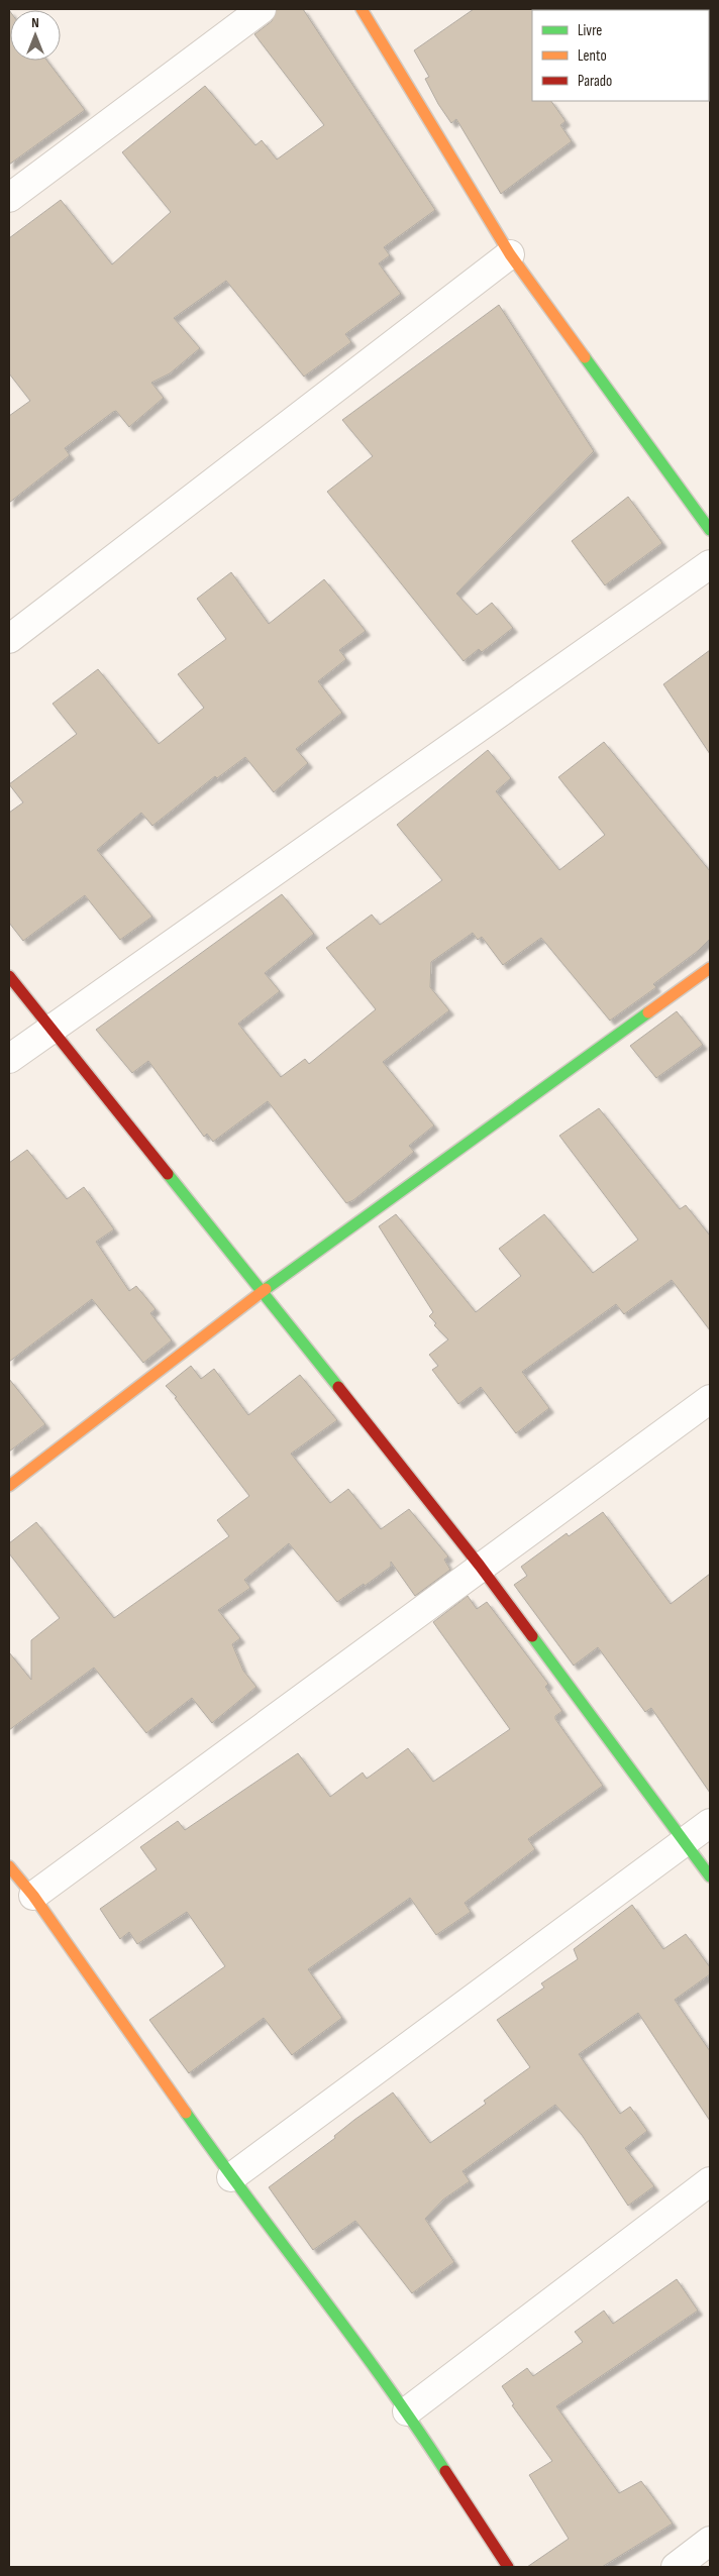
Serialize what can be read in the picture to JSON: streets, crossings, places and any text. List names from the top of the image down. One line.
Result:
{"legend":["Livre","Lento","Parado"],"north":"top"}
